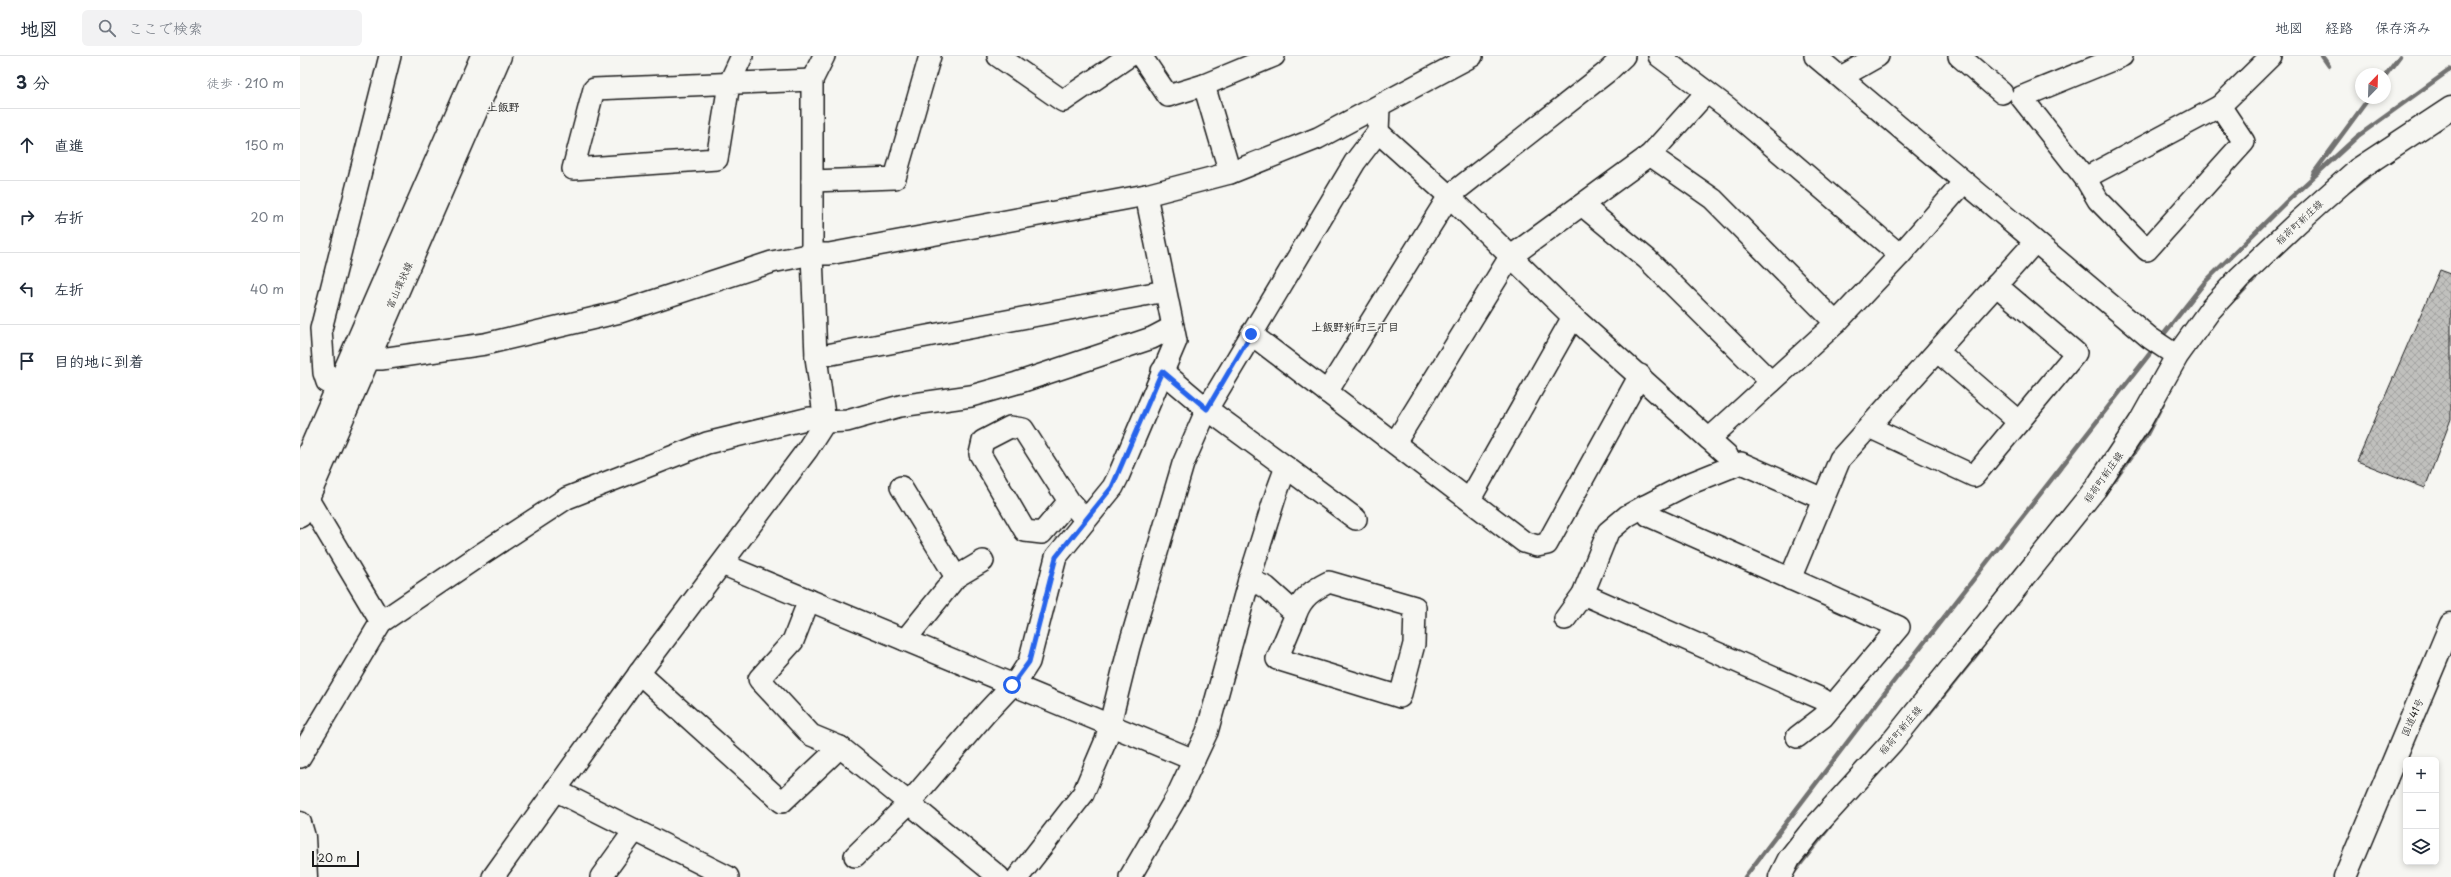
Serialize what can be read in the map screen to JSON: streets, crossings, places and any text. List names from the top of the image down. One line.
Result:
{"streets":{"main road":["稲荷町新庄線","富山環状線","国道41号"]},"districts":["上飯野","上飯野新町三丁目"],"scale_bar":"20 m","north":"top right","page":{"header":"地図","search":"ここで検索","nav":["地図","経路","保存済み"],"heading":["3 分","徒歩 · 210 m"],"list":[["直進","150 m"],["右折","20 m"],["左折","40 m"],"目的地に到着"],"map_buttons":["+","−"],"scale":"20 m"}}
